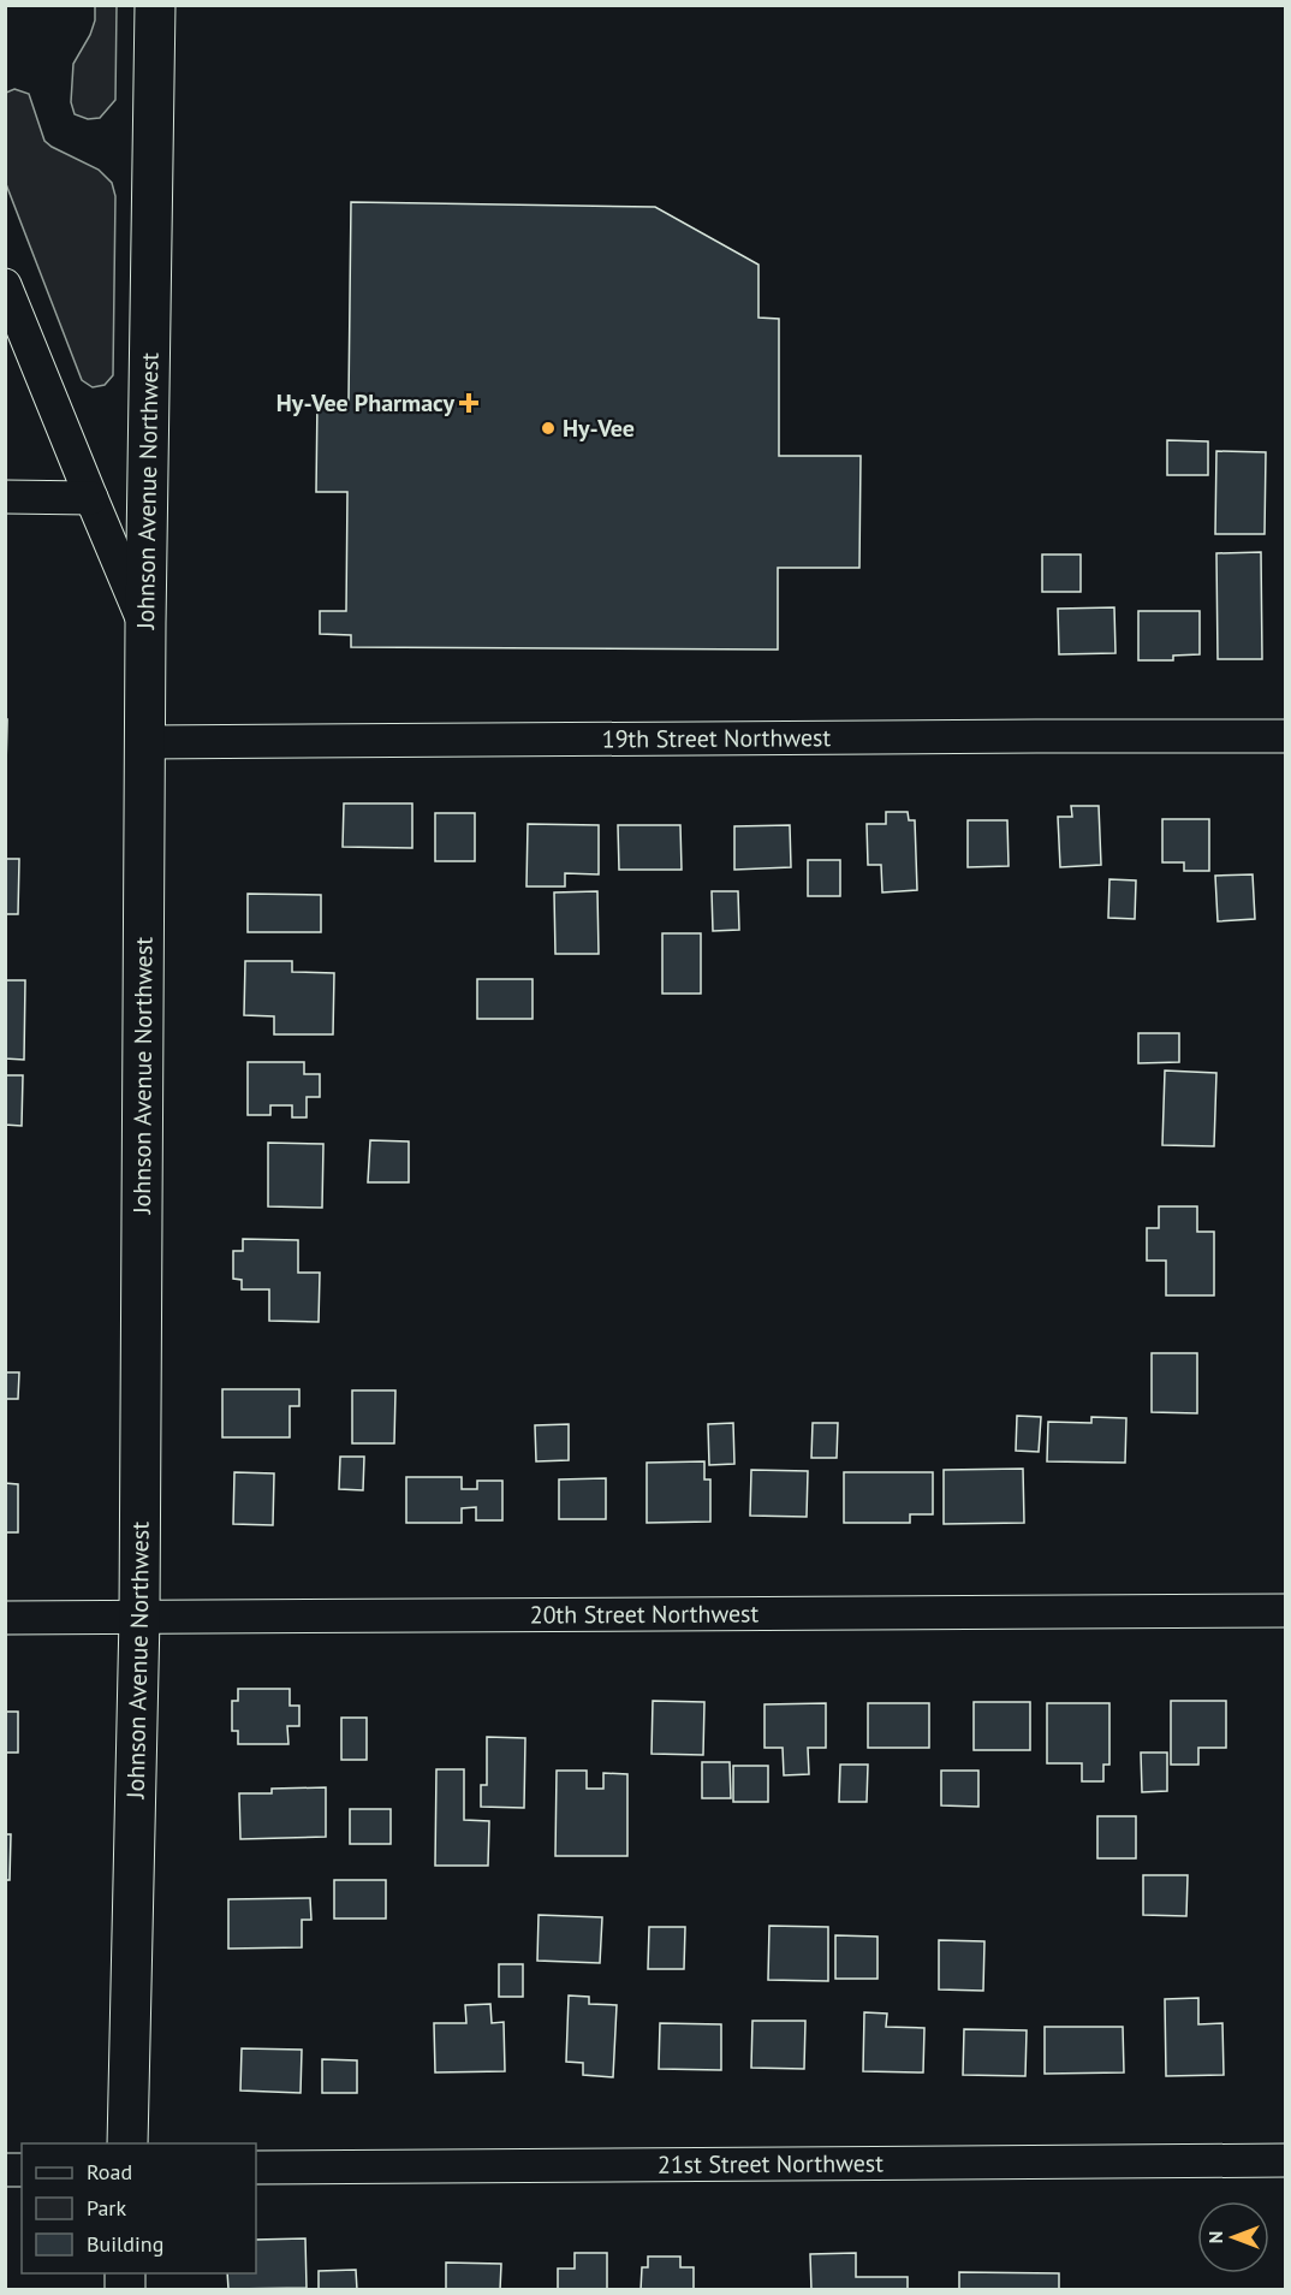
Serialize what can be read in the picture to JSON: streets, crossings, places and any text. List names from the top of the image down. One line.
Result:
{"streets":{"street":["Johnson Avenue Northwest","19th Street Northwest","20th Street Northwest","21st Street Northwest"]},"crossings":[["Johnson Avenue Northwest","19th Street Northwest"],["Johnson Avenue Northwest","20th Street Northwest"]],"places":{"health":["Hy-Vee Pharmacy"],"other":["Hy-Vee"]},"legend":["Road","Park","Building"],"north":"left"}
